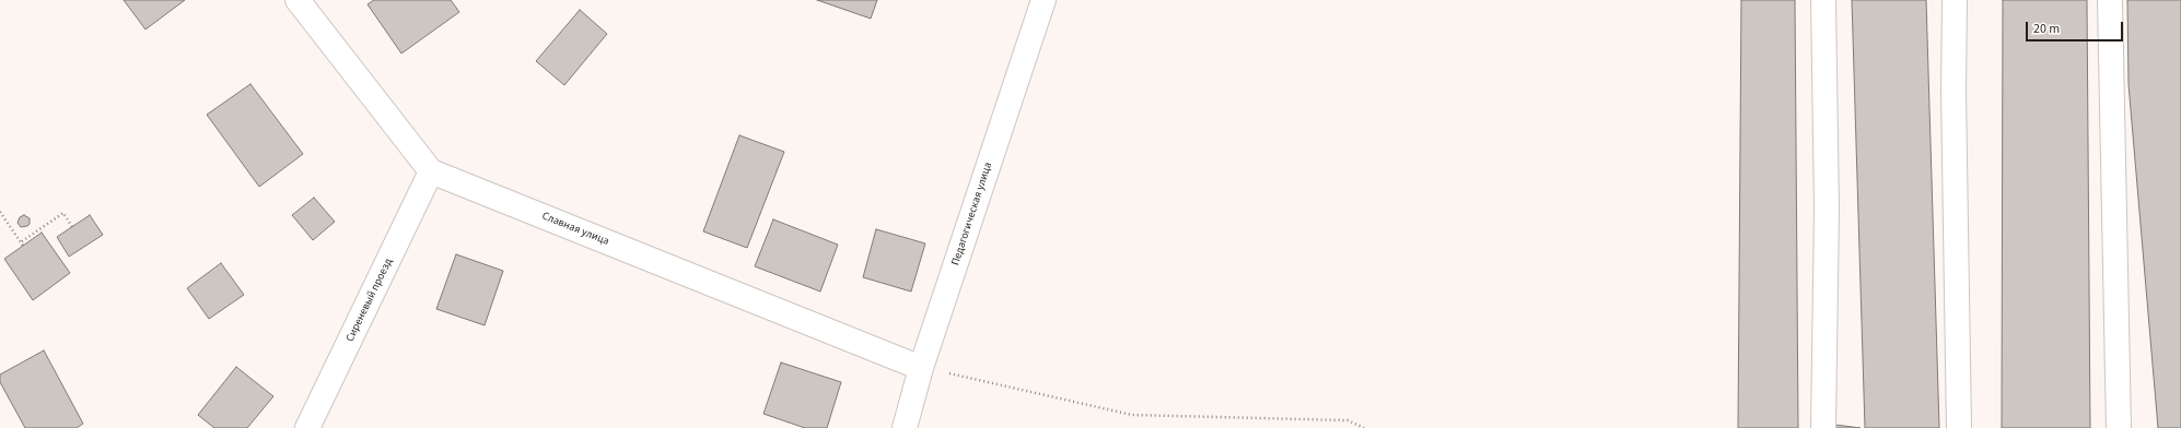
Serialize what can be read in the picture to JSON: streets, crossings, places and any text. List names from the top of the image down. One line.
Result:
{"streets":{"street":["Педагогическая улица","Славная улица","Сиреневый проезд"]},"crossings":[["Педагогическая улица","Славная улица"],["Славная улица","Сиреневый проезд"]],"scale_bar":"20 m"}
